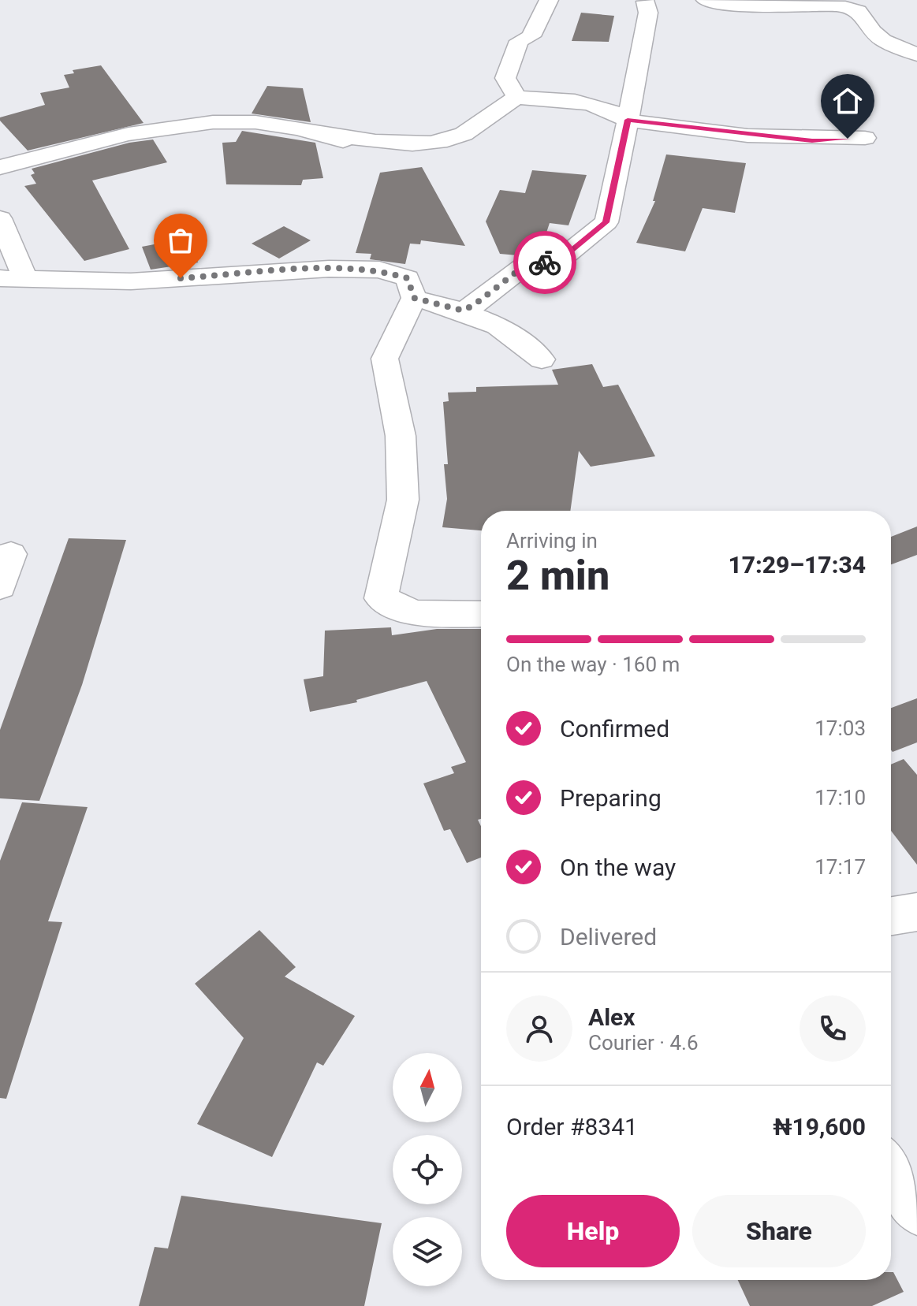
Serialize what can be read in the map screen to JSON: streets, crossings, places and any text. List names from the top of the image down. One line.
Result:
{"north":"top","page":{"heading":["2 min","Arriving in","17:29–17:34"],"panel":["Alex","Courier · 4.6","Order #8341","₦19,600"],"bar":"On the way · 160 m","list":[["Confirmed","17:03"],["Preparing","17:10"],["On the way","17:17"],"Delivered"],"buttons":["Help","Share"]}}
